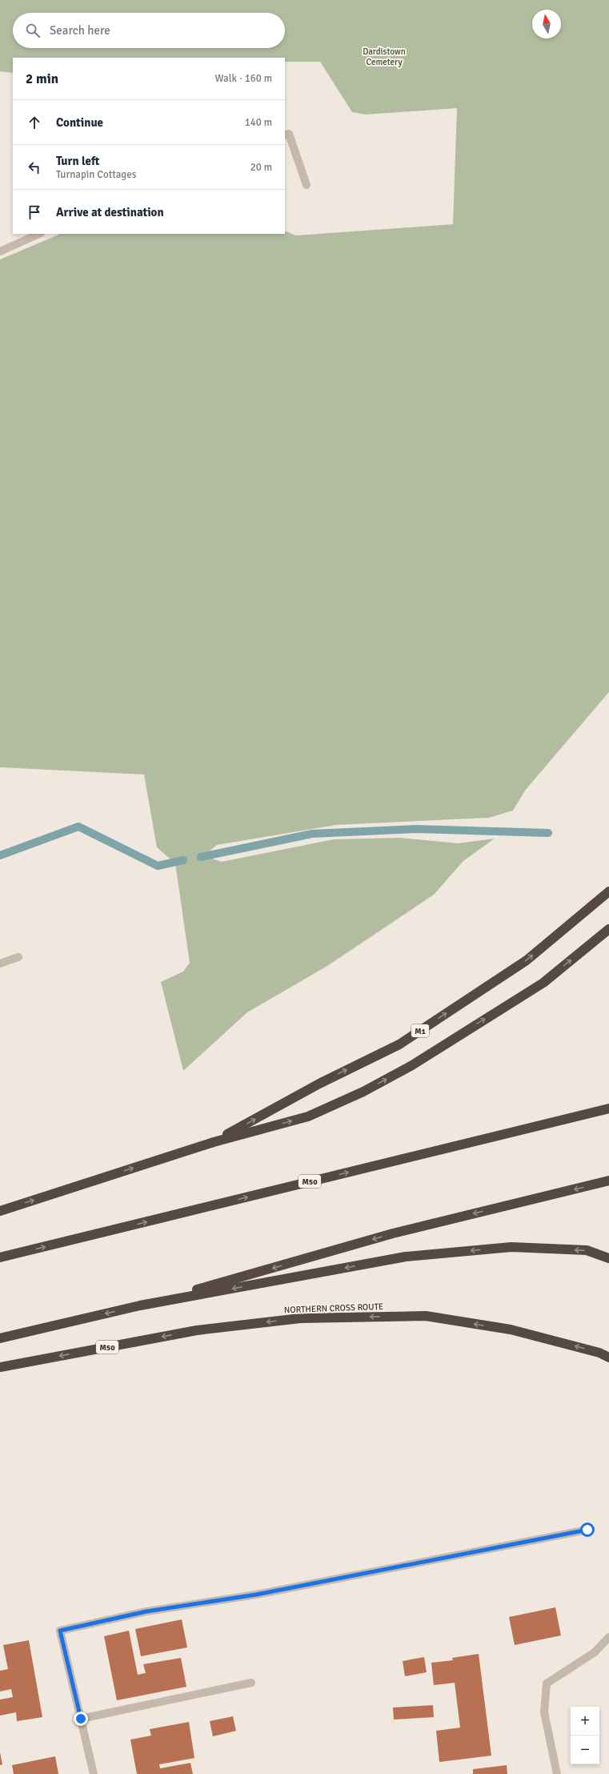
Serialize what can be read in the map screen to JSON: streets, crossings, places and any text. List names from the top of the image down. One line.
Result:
{"streets":{"highway":["M1","M50","NORTHERN CROSS ROUTE"]},"parks":["Dardistown Cemetery"],"north":"top","page":{"search":"Search here","heading":["2 min","Walk · 160 m"],"list":[["Continue","140 m"],["Turn left","Turnapin Cottages","20 m"],"Arrive at destination"],"map_buttons":["+","−"]}}
